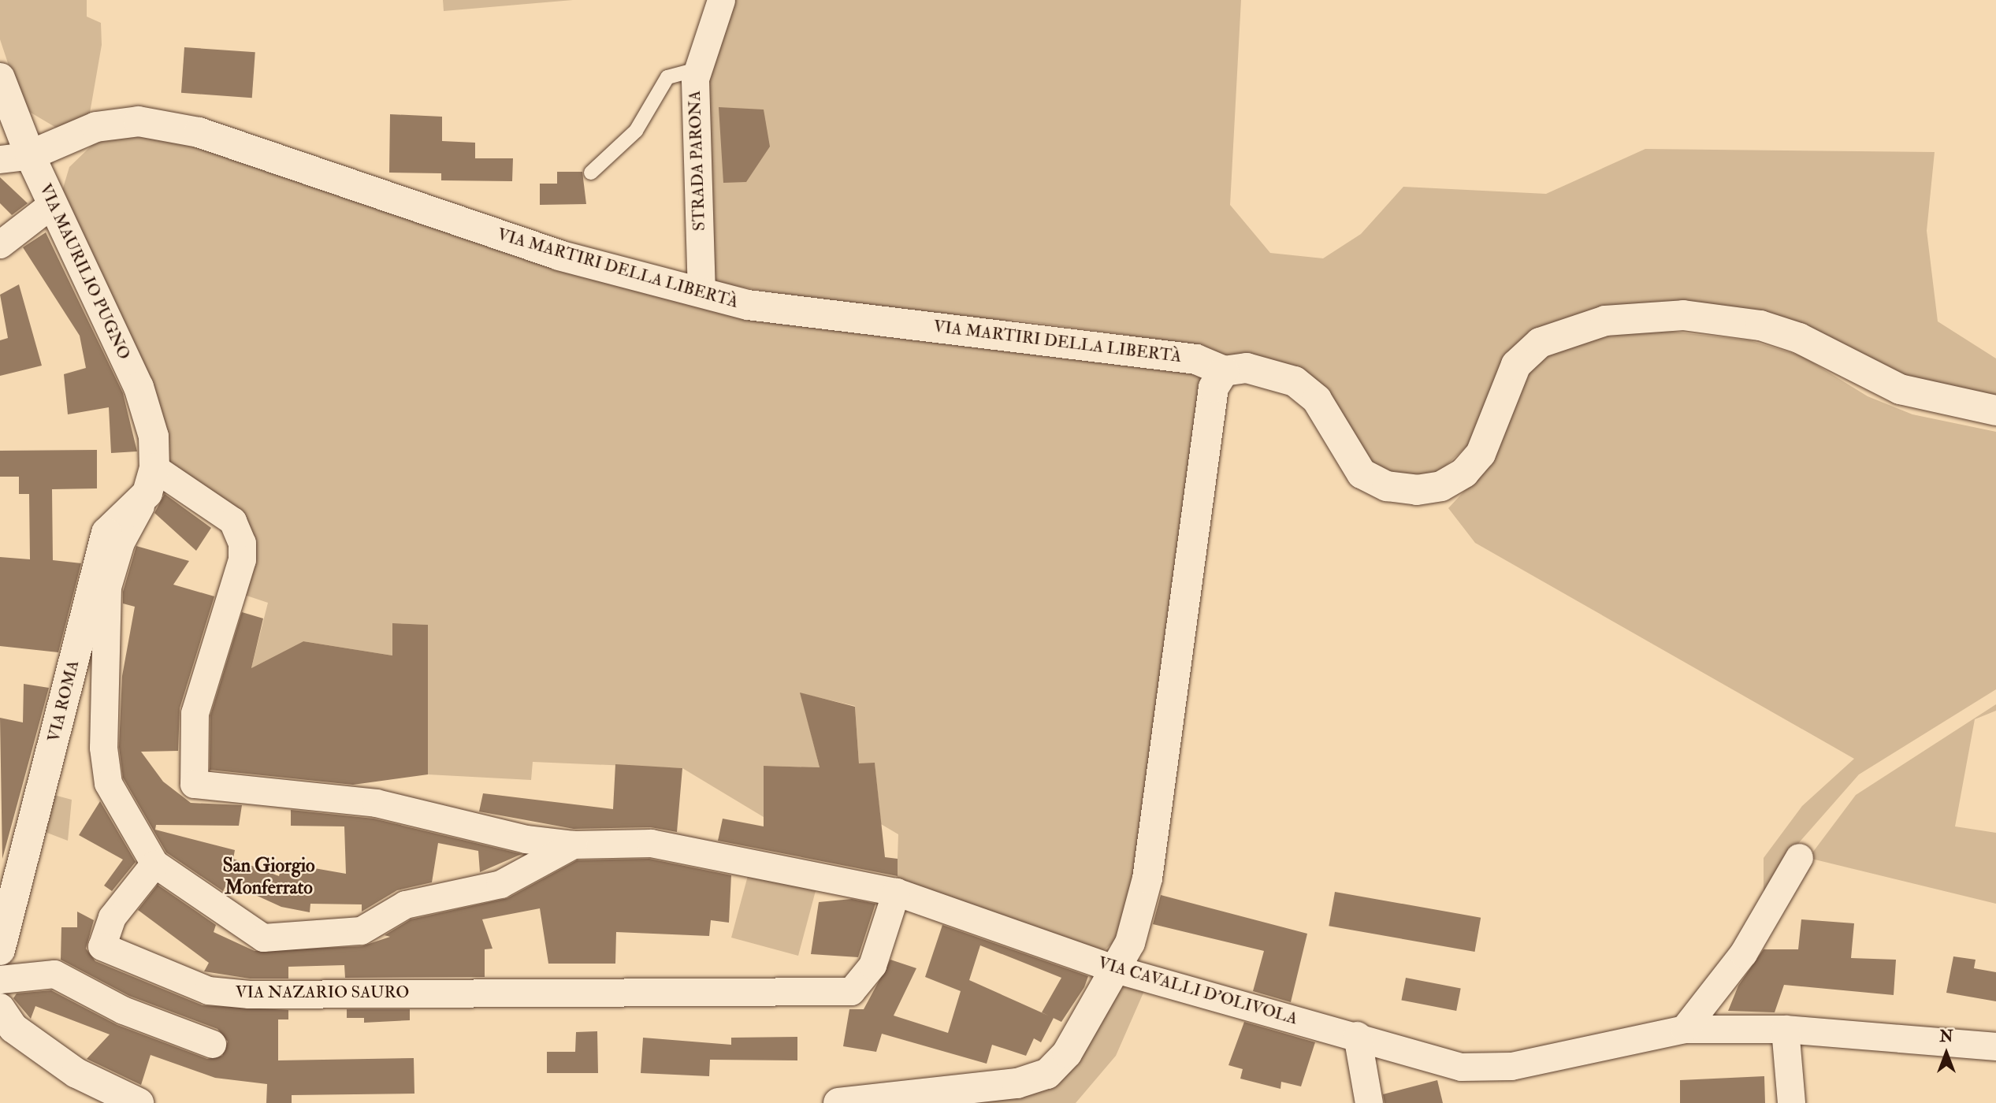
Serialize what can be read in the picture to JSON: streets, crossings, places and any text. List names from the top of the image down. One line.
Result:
{"streets":{"street":["STRADA PARONA","VIA MARTIRI DELLA LIBERTÀ","VIA MAURILIO PUGNO","VIA ROMA","VIA CAVALLI D'OLIVOLA","VIA NAZARIO SAURO"]},"crossings":[["STRADA PARONA","VIA MARTIRI DELLA LIBERTÀ"],["VIA MARTIRI DELLA LIBERTÀ","VIA MAURILIO PUGNO"],["VIA MAURILIO PUGNO","VIA ROMA"],["VIA MAURILIO PUGNO","VIA CAVALLI D'OLIVOLA"],["VIA ROMA","VIA CAVALLI D'OLIVOLA"],["VIA CAVALLI D'OLIVOLA","VIA NAZARIO SAURO"]],"districts":["San Giorgio Monferrato"],"north":"top"}
